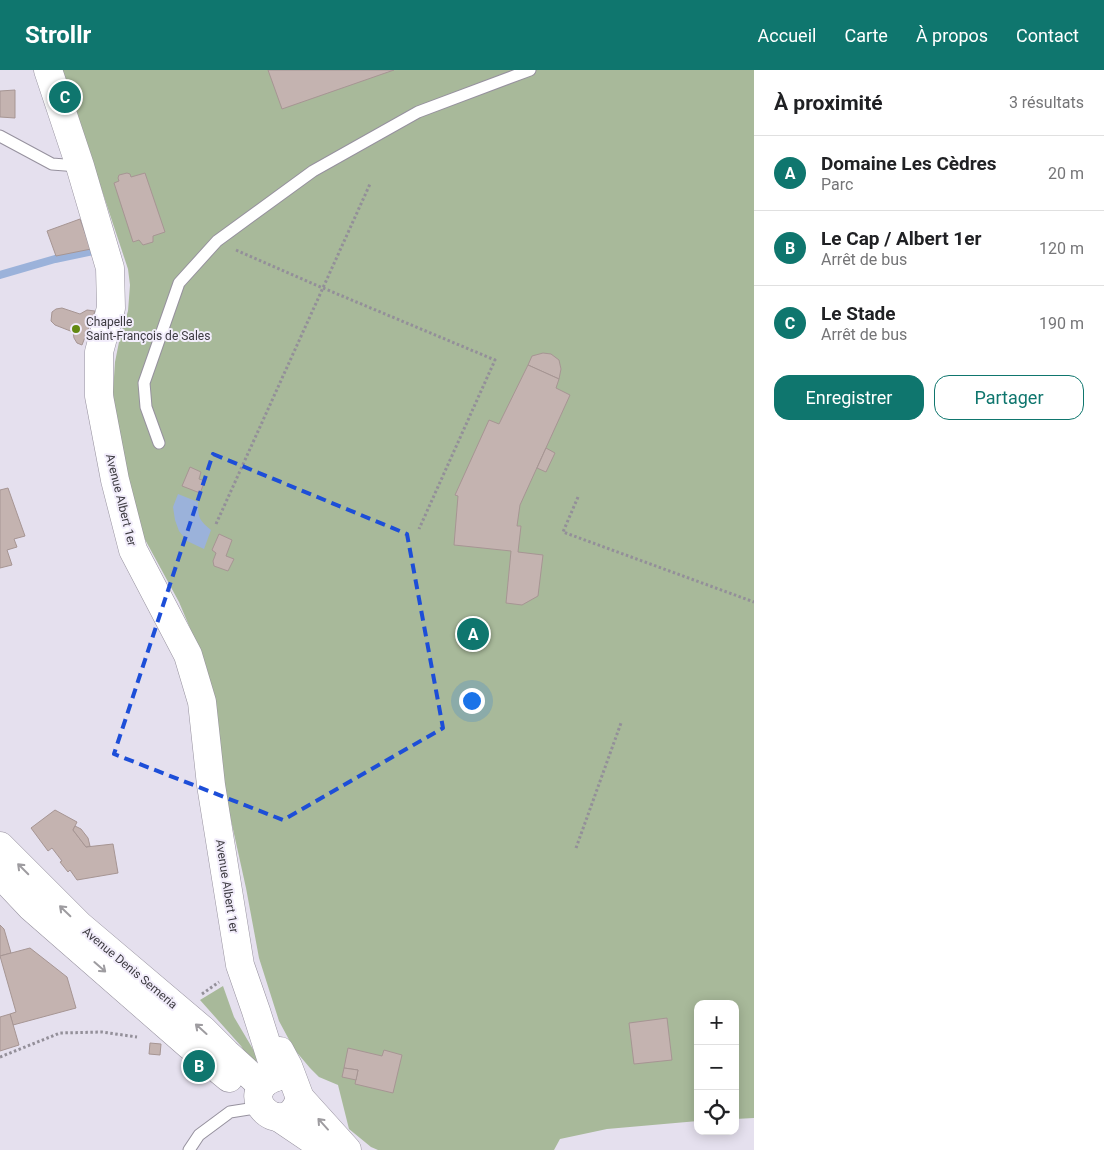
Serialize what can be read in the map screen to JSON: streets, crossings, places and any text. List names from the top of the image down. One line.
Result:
{"streets":{"street":["Avenue Albert 1er","Avenue Denis Semeria"]},"crossings":[["Avenue Albert 1er","Avenue Denis Semeria"]],"places":["Chapelle Saint-François de Sales"],"page":{"header":"Strollr","nav":["Accueil","Carte","À propos","Contact"],"heading":["À proximité","3 résultats"],"pins":["C","A","B"],"list":[{"mark":"A","name":"Domaine Les Cèdres","note":"Parc","value":"20 m"},{"mark":"B","name":"Le Cap / Albert 1er","note":"Arrêt de bus","value":"120 m"},{"mark":"C","name":"Le Stade","note":"Arrêt de bus","value":"190 m"}],"buttons":["Enregistrer","Partager"],"map_buttons":["+","−"]}}
